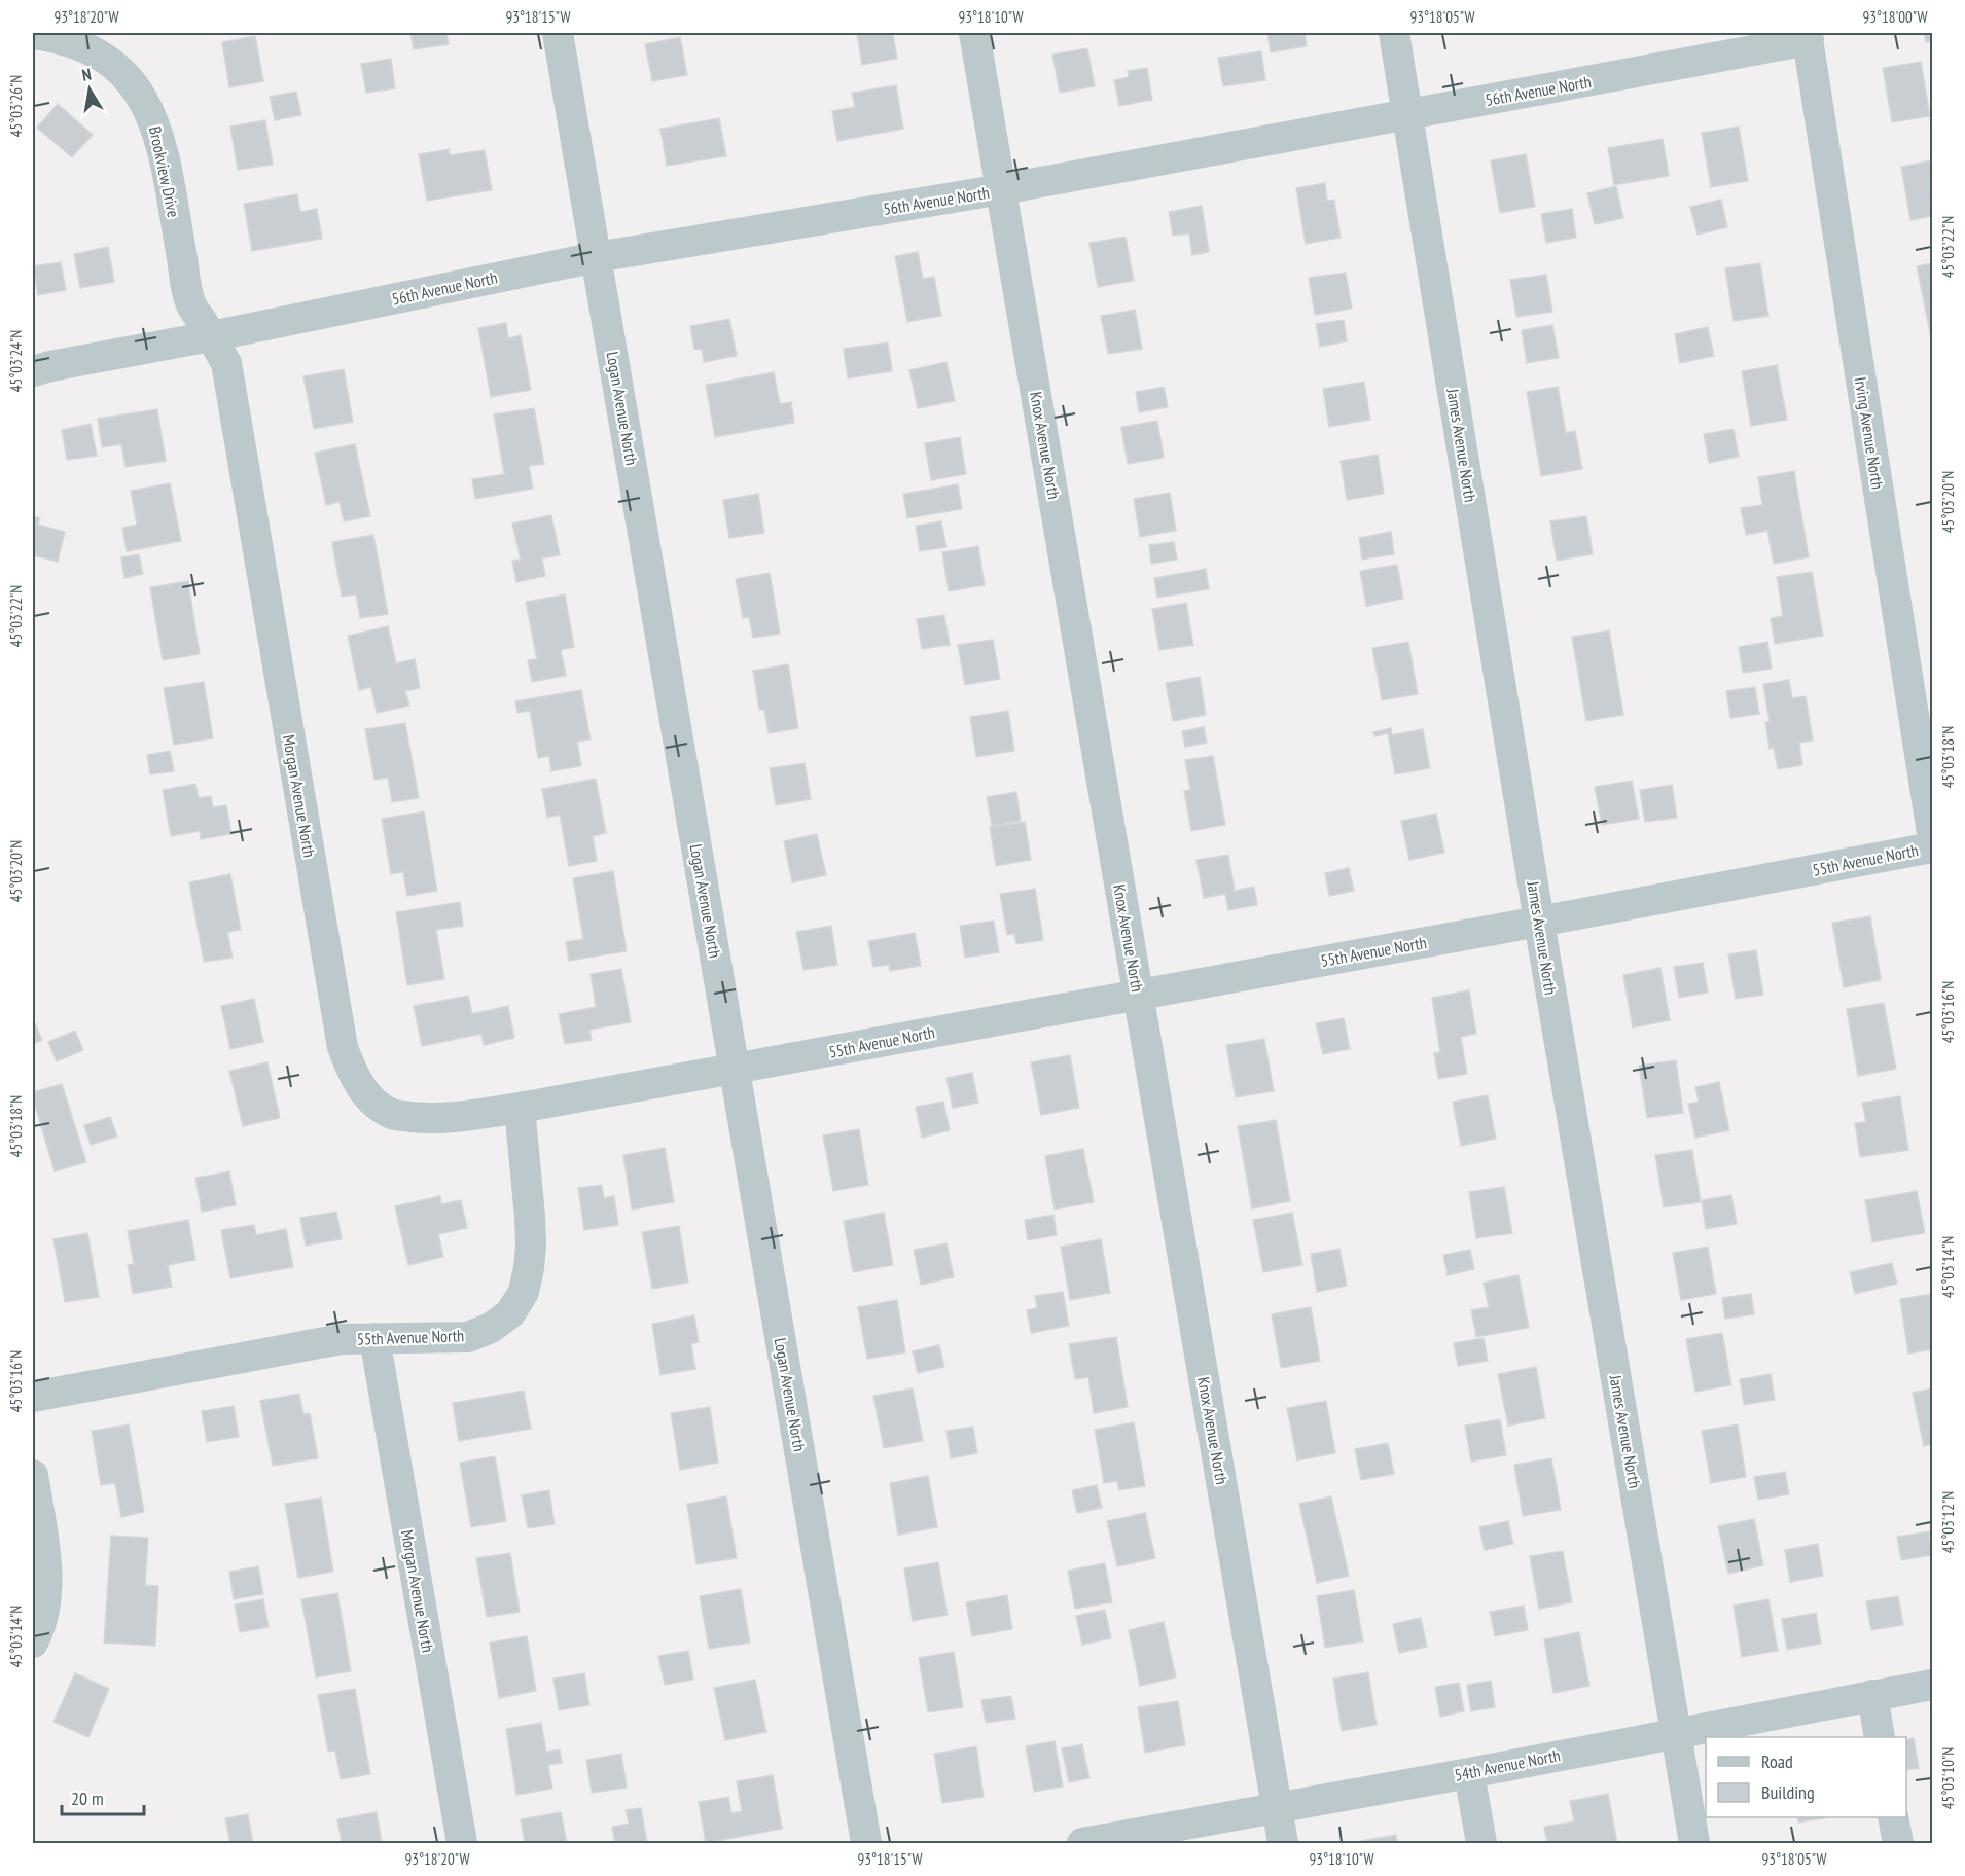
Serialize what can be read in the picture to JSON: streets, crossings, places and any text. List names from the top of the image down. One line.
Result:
{"streets":{"street":["56th Avenue North","Brookview Drive","Logan Avenue North","Irving Avenue North","Knox Avenue North","James Avenue North","Morgan Avenue North","55th Avenue North","54th Avenue North"]},"crossings":[["56th Avenue North","Brookview Drive"],["56th Avenue North","Logan Avenue North"],["56th Avenue North","Irving Avenue North"],["56th Avenue North","Knox Avenue North"],["56th Avenue North","James Avenue North"],["56th Avenue North","Morgan Avenue North"],["Brookview Drive","Morgan Avenue North"],["Logan Avenue North","55th Avenue North"],["Knox Avenue North","55th Avenue North"],["Knox Avenue North","54th Avenue North"],["James Avenue North","55th Avenue North"],["James Avenue North","54th Avenue North"],["Morgan Avenue North","55th Avenue North"]],"legend":["Road","Building"],"scale_bar":"20 m","north":"top","coordinates":["93°18'20\"W","93°18'15\"W","93°18'10\"W","93°18'05\"W","93°18'00\"W","45°03'26\"N","45°03'22\"N","45°03'24\"N","45°03'20\"N","45°03'18\"N","45°03'16\"N","45°03'14\"N","45°03'12\"N","45°03'10\"N"]}
